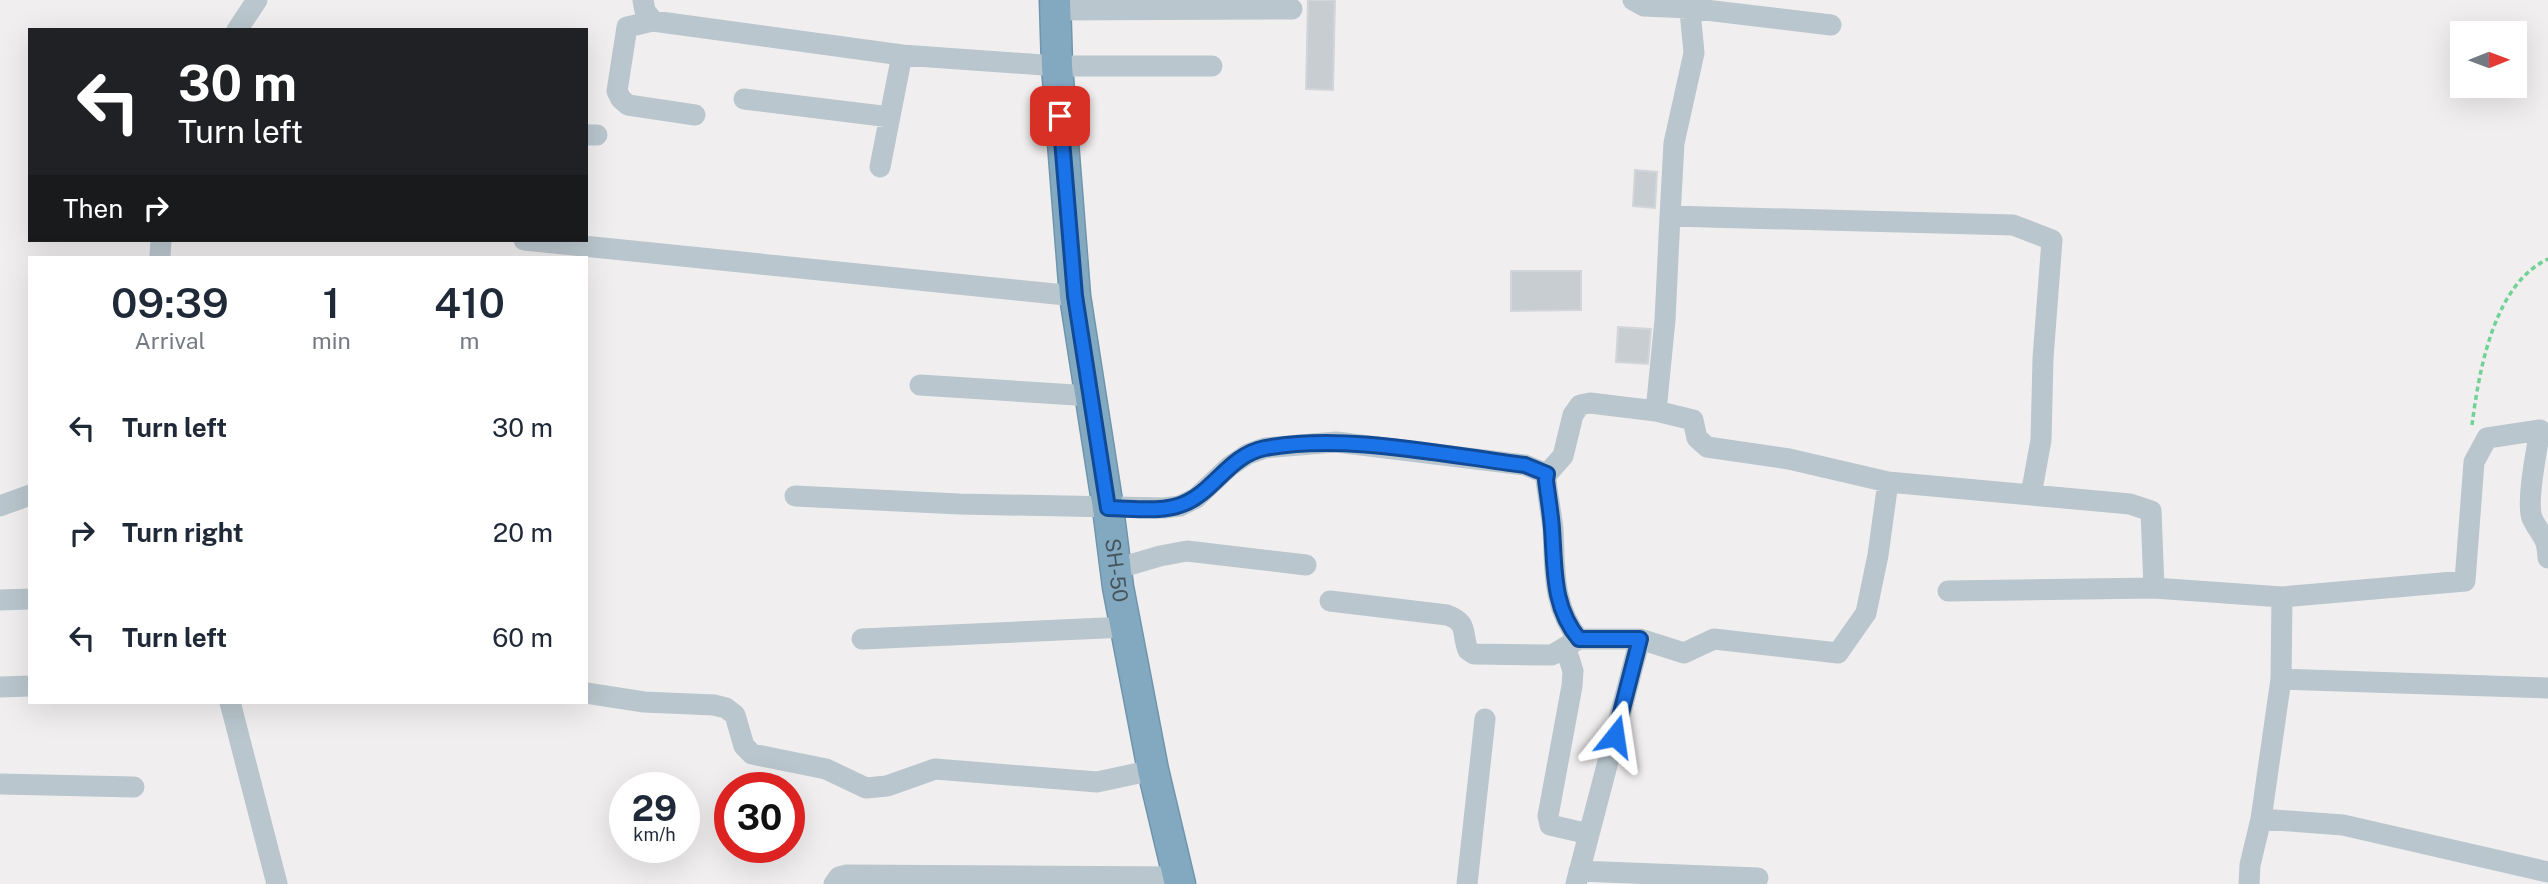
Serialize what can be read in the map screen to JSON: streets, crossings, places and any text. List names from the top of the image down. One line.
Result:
{"streets":{"highway":["SH-50"]},"north":"right","page":{"turn":["30 m","Turn left"],"then":"Then","eta":["09:39","Arrival","1","min","410","m"],"list":[{"name":"Turn left","value":"30 m"},{"name":"Turn right","value":"20 m"},{"name":"Turn left","value":"60 m"}],"speed":"29 km/h","limit":"30"}}
